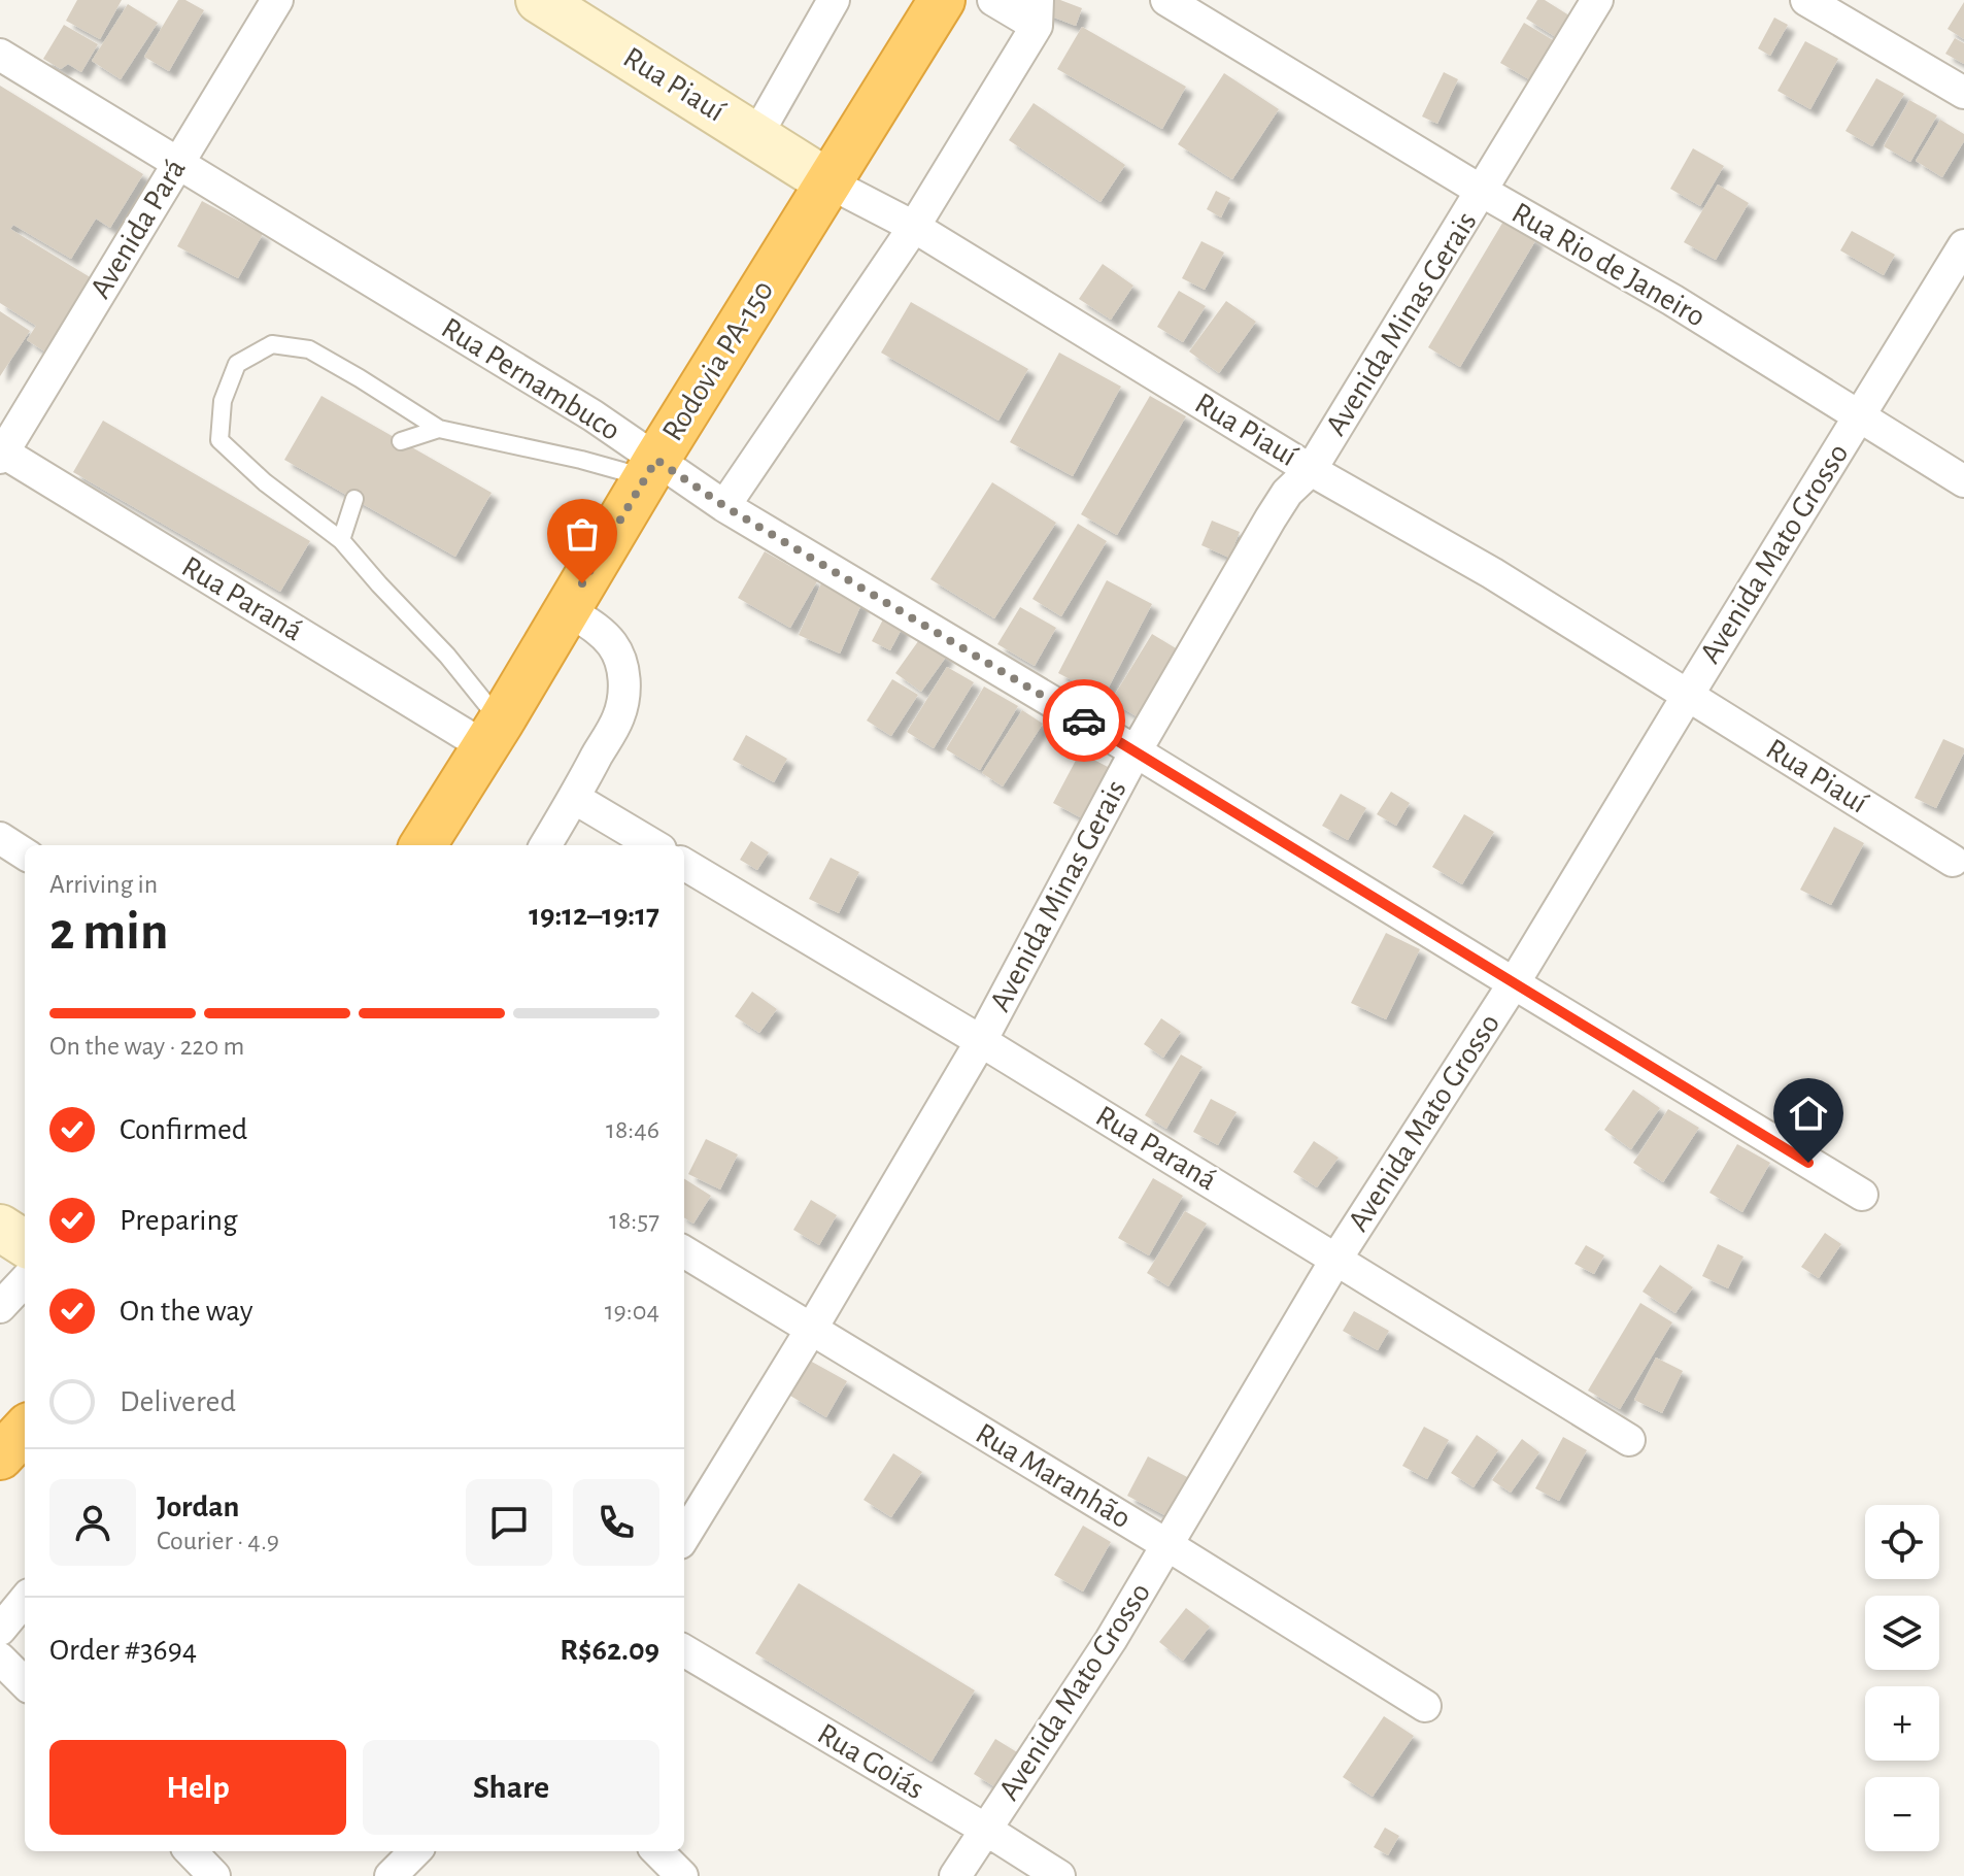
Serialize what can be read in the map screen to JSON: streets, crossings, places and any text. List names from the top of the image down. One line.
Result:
{"streets":{"highway":["Rodovia PA-150"],"street":["Rua Piauí","Avenida Pará","Rua Rio de Janeiro","Avenida Minas Gerais","Rua Pernambuco","Avenida Mato Grosso","Rua Paraná","Rua Maranhão","Rua Goiás"]},"crossings":[["Rua Piauí","Avenida Minas Gerais"],["Rua Piauí","Rodovia PA-150"],["Rua Piauí","Avenida Mato Grosso"],["Avenida Pará","Rua Pernambuco"],["Avenida Pará","Rua Paraná"],["Rua Rio de Janeiro","Avenida Minas Gerais"],["Rua Rio de Janeiro","Avenida Mato Grosso"],["Avenida Minas Gerais","Rua Pernambuco"],["Avenida Minas Gerais","Rua Paraná"],["Avenida Minas Gerais","Rua Maranhão"],["Rodovia PA-150","Rua Pernambuco"],["Rodovia PA-150","Rua Paraná"],["Rua Pernambuco","Avenida Mato Grosso"],["Avenida Mato Grosso","Rua Paraná"],["Avenida Mato Grosso","Rua Maranhão"],["Avenida Mato Grosso","Rua Goiás"]],"page":{"heading":["2 min","Arriving in","19:12–19:17"],"panel":["Jordan","Courier · 4.9","Order #3694","R$62.09"],"bar":"On the way · 220 m","list":[["Confirmed","18:46"],["Preparing","18:57"],["On the way","19:04"],"Delivered"],"map_buttons":["+","−"],"buttons":["Help","Share"]}}
